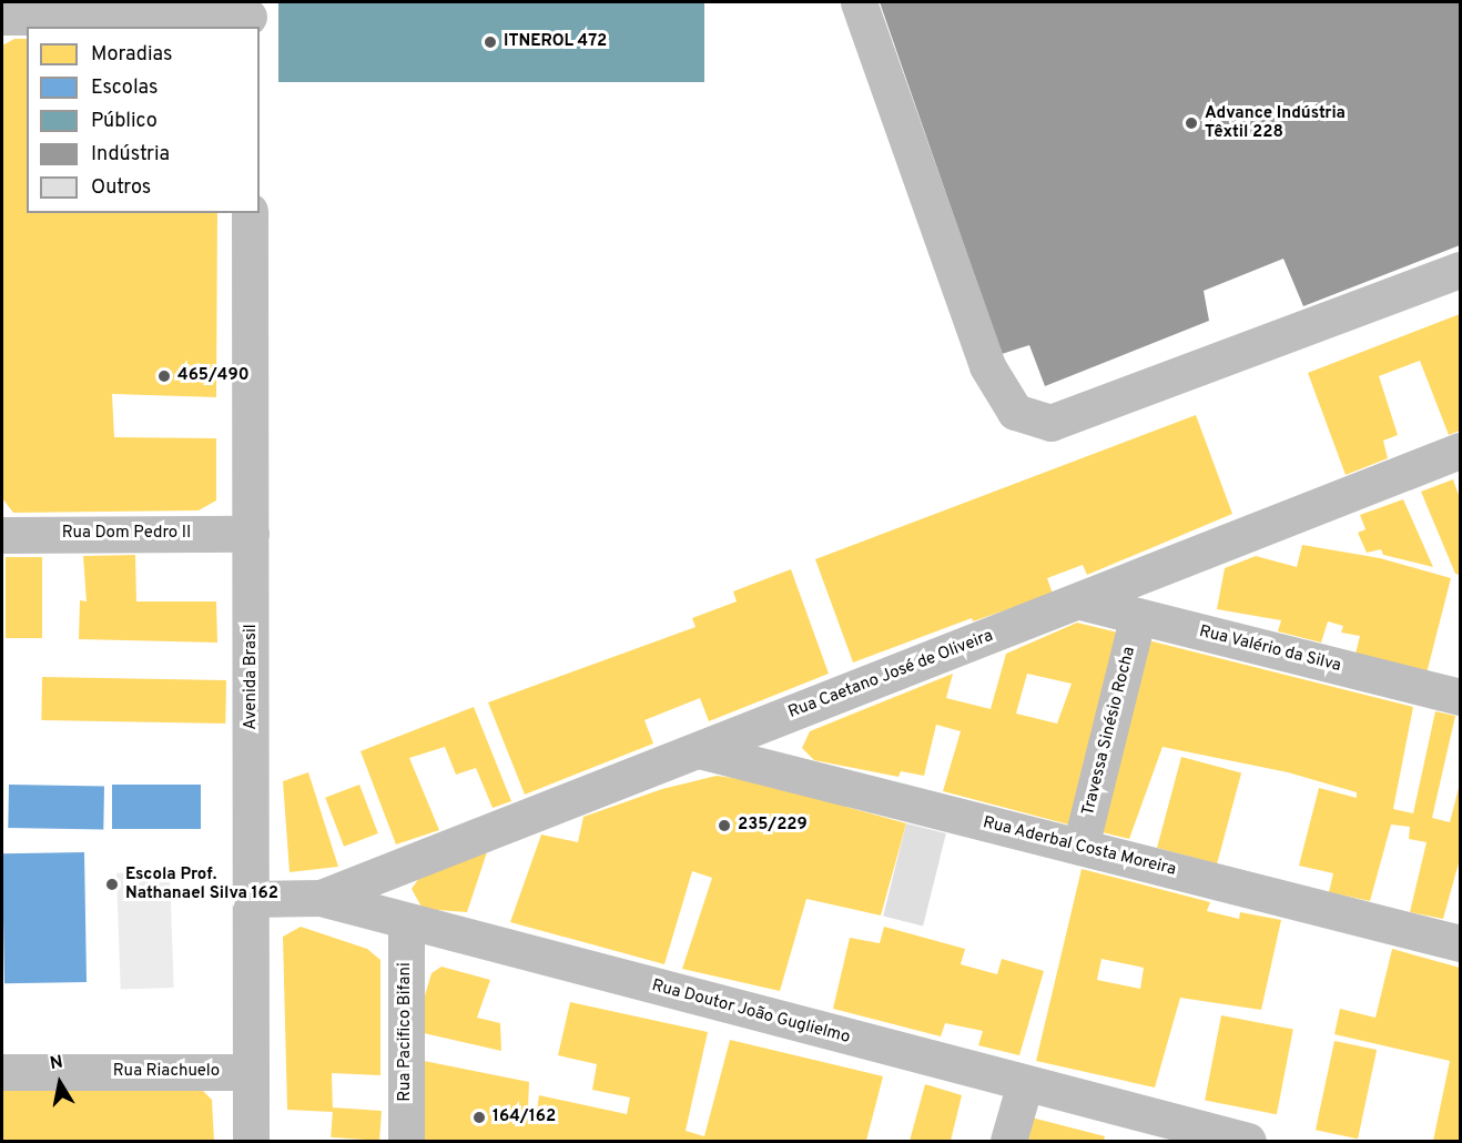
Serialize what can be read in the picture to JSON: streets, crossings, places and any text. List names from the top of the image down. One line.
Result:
{"streets":{"street":["Rua Dom Pedro II","Rua Valério da Silva","Rua Caetano José de Oliveira","Avenida Brasil","Travessa Sinésio Rocha","Rua Aderbal Costa Moreira","Rua Doutor João Guglielmo","Rua Pacifico Bifani","Rua Riachuelo"]},"crossings":[["Rua Dom Pedro II","Avenida Brasil"],["Rua Valério da Silva","Rua Caetano José de Oliveira"],["Rua Valério da Silva","Travessa Sinésio Rocha"],["Rua Caetano José de Oliveira","Rua Aderbal Costa Moreira"],["Rua Caetano José de Oliveira","Rua Doutor João Guglielmo"],["Avenida Brasil","Rua Doutor João Guglielmo"],["Avenida Brasil","Rua Riachuelo"],["Travessa Sinésio Rocha","Rua Aderbal Costa Moreira"],["Rua Doutor João Guglielmo","Rua Pacifico Bifani"]],"places":["ITNEROL 472","Advance Indústria Têxtil 228","465/490","235/229","Escola Prof. Nathanael Silva 162","164/162"],"legend":["Moradias","Escolas","Público","Indústria","Outros"],"north":"top"}
